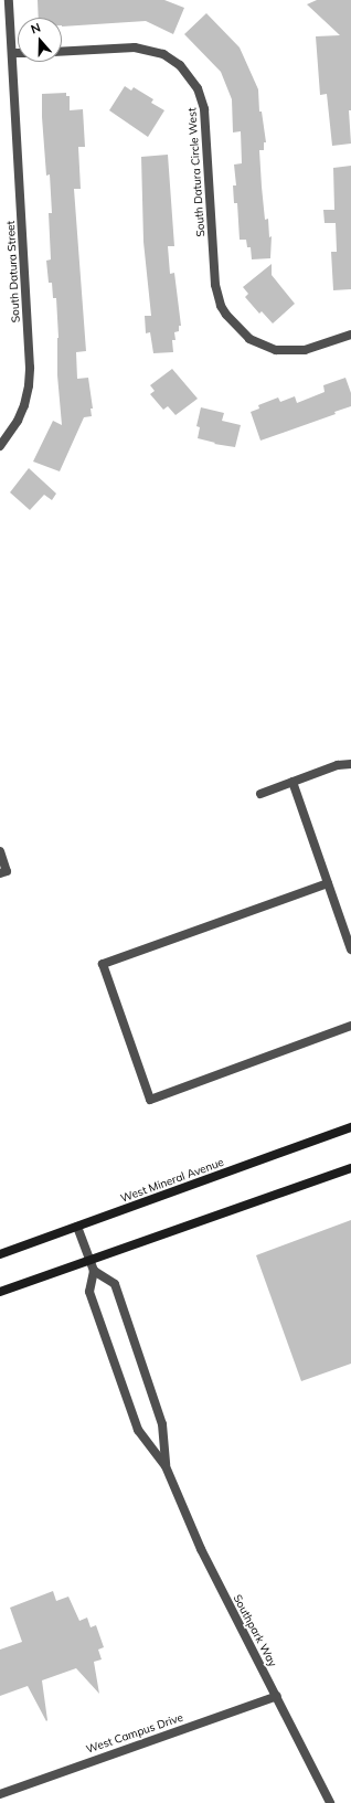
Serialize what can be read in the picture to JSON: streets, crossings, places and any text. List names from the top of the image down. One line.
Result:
{"streets":{"main road":["West Mineral Avenue"],"street":["South Datura Circle West","South Datura Street","Southpark Way","West Campus Drive"]},"crossings":[["Southpark Way","West Campus Drive"]],"north":"top"}
